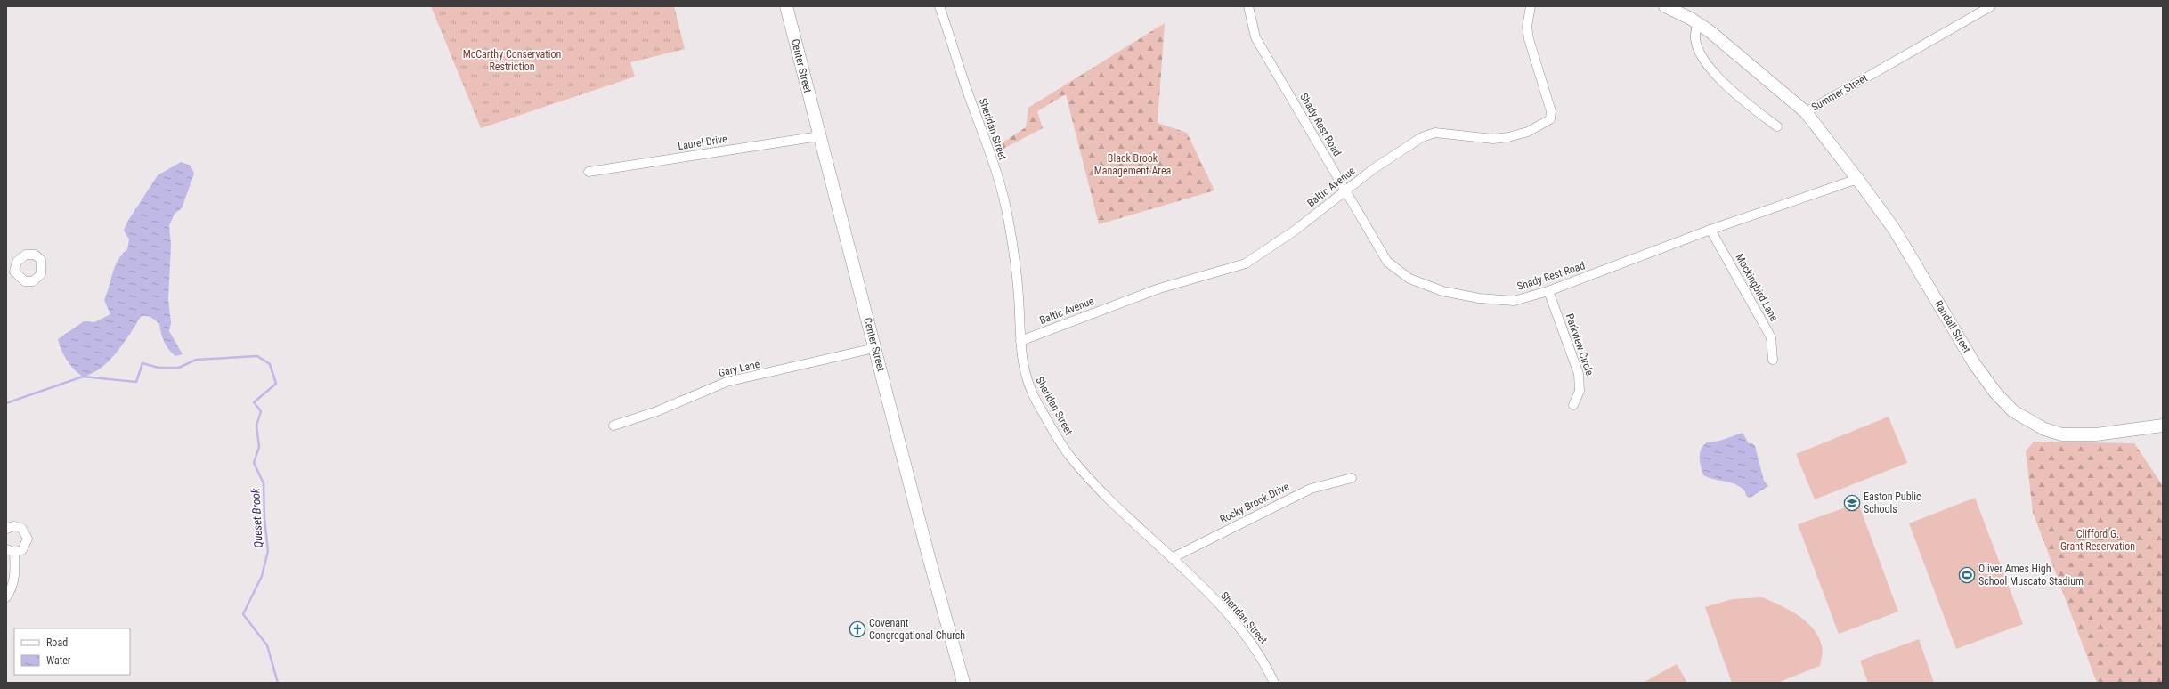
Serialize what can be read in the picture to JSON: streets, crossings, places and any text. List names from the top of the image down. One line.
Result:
{"streets":{"main road":["Center Street","Summer Street","Randall Street"],"street":["Shady Rest Road","Sheridan Street","Laurel Drive","Baltic Avenue","Mockingbird Lane","Parkview Circle","Gary Lane","Rocky Brook Drive"]},"crossings":[["Center Street","Laurel Drive"],["Center Street","Gary Lane"],["Summer Street","Randall Street"],["Shady Rest Road","Baltic Avenue"],["Shady Rest Road","Mockingbird Lane"],["Shady Rest Road","Randall Street"],["Shady Rest Road","Parkview Circle"],["Sheridan Street","Baltic Avenue"],["Sheridan Street","Rocky Brook Drive"]],"water":["Queset Brook"],"parks":["McCarthy Conservation Restriction","Black Brook Management Area","Clifford G. Grant Reservation"],"places":{"school or university":["Easton Public Schools"],"sports":["Oliver Ames High School Muscato Stadium"],"church":["Covenant Congregational Church"]},"legend":["Road","Water"]}
